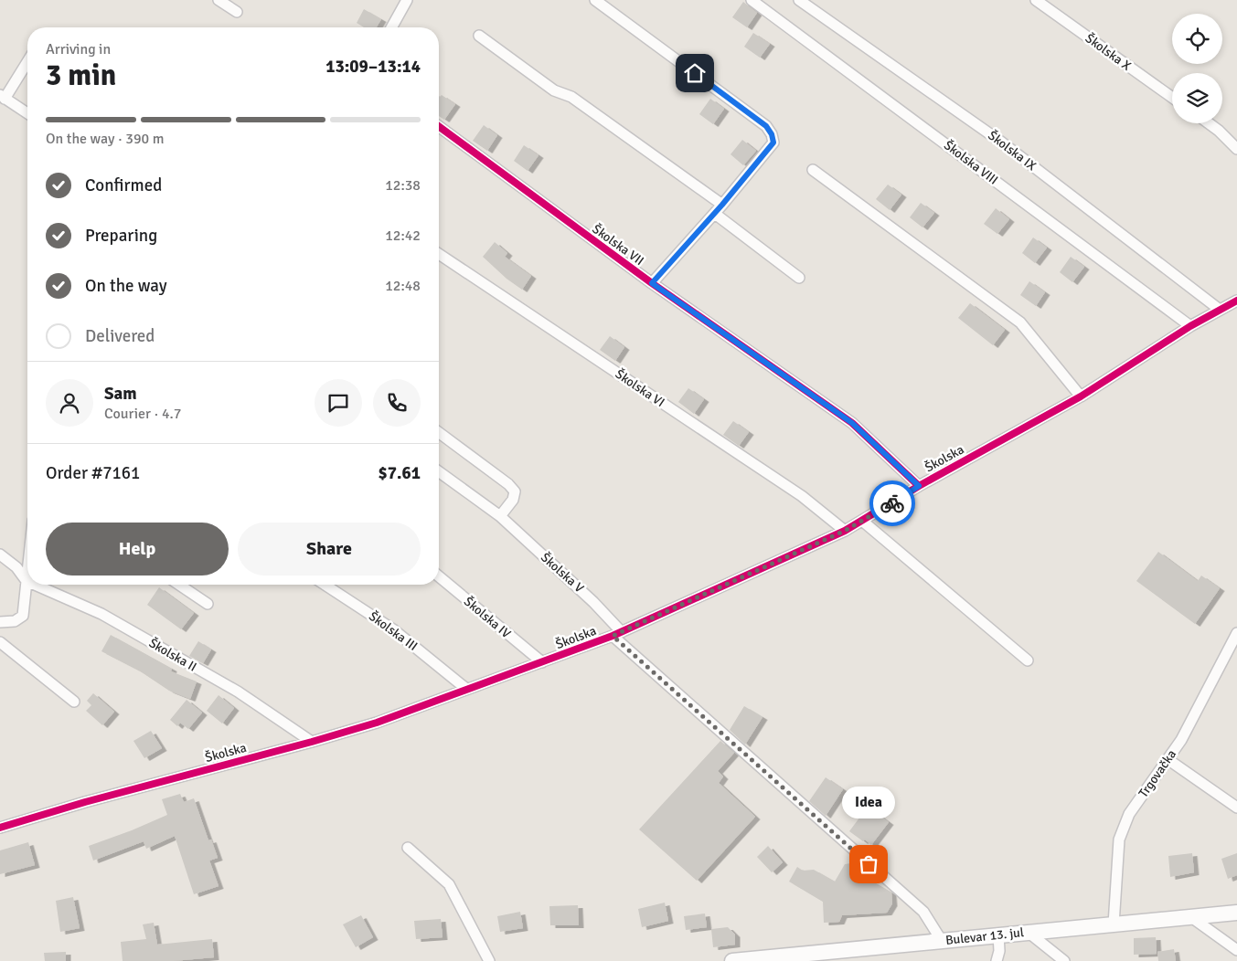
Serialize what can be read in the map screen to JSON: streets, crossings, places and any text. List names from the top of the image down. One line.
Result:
{"streets":{"street":["Školska X","Školska IX","Školska VIII","Školska VII","Školska VI","Školska","Školska V","Školska IV","Školska III","Školska II","Trgovačka","Bulevar 13. jul"]},"crossings":[["Školska IX","Školska"],["Školska VIII","Školska"],["Školska VII","Školska"],["Školska VI","Školska"],["Školska","Školska V"],["Školska","Školska IV"],["Školska","Školska III"],["Školska","Školska II"],["Školska V","Bulevar 13. jul"],["Trgovačka","Bulevar 13. jul"]],"places":["Idea"],"page":{"heading":["3 min","Arriving in","13:09–13:14"],"panel":["Sam","Courier · 4.7","Order #7161","$7.61"],"bar":"On the way · 390 m","list":[["Confirmed","12:38"],["Preparing","12:42"],["On the way","12:48"],"Delivered"],"buttons":["Help","Share"],"bubble":"Idea"}}
